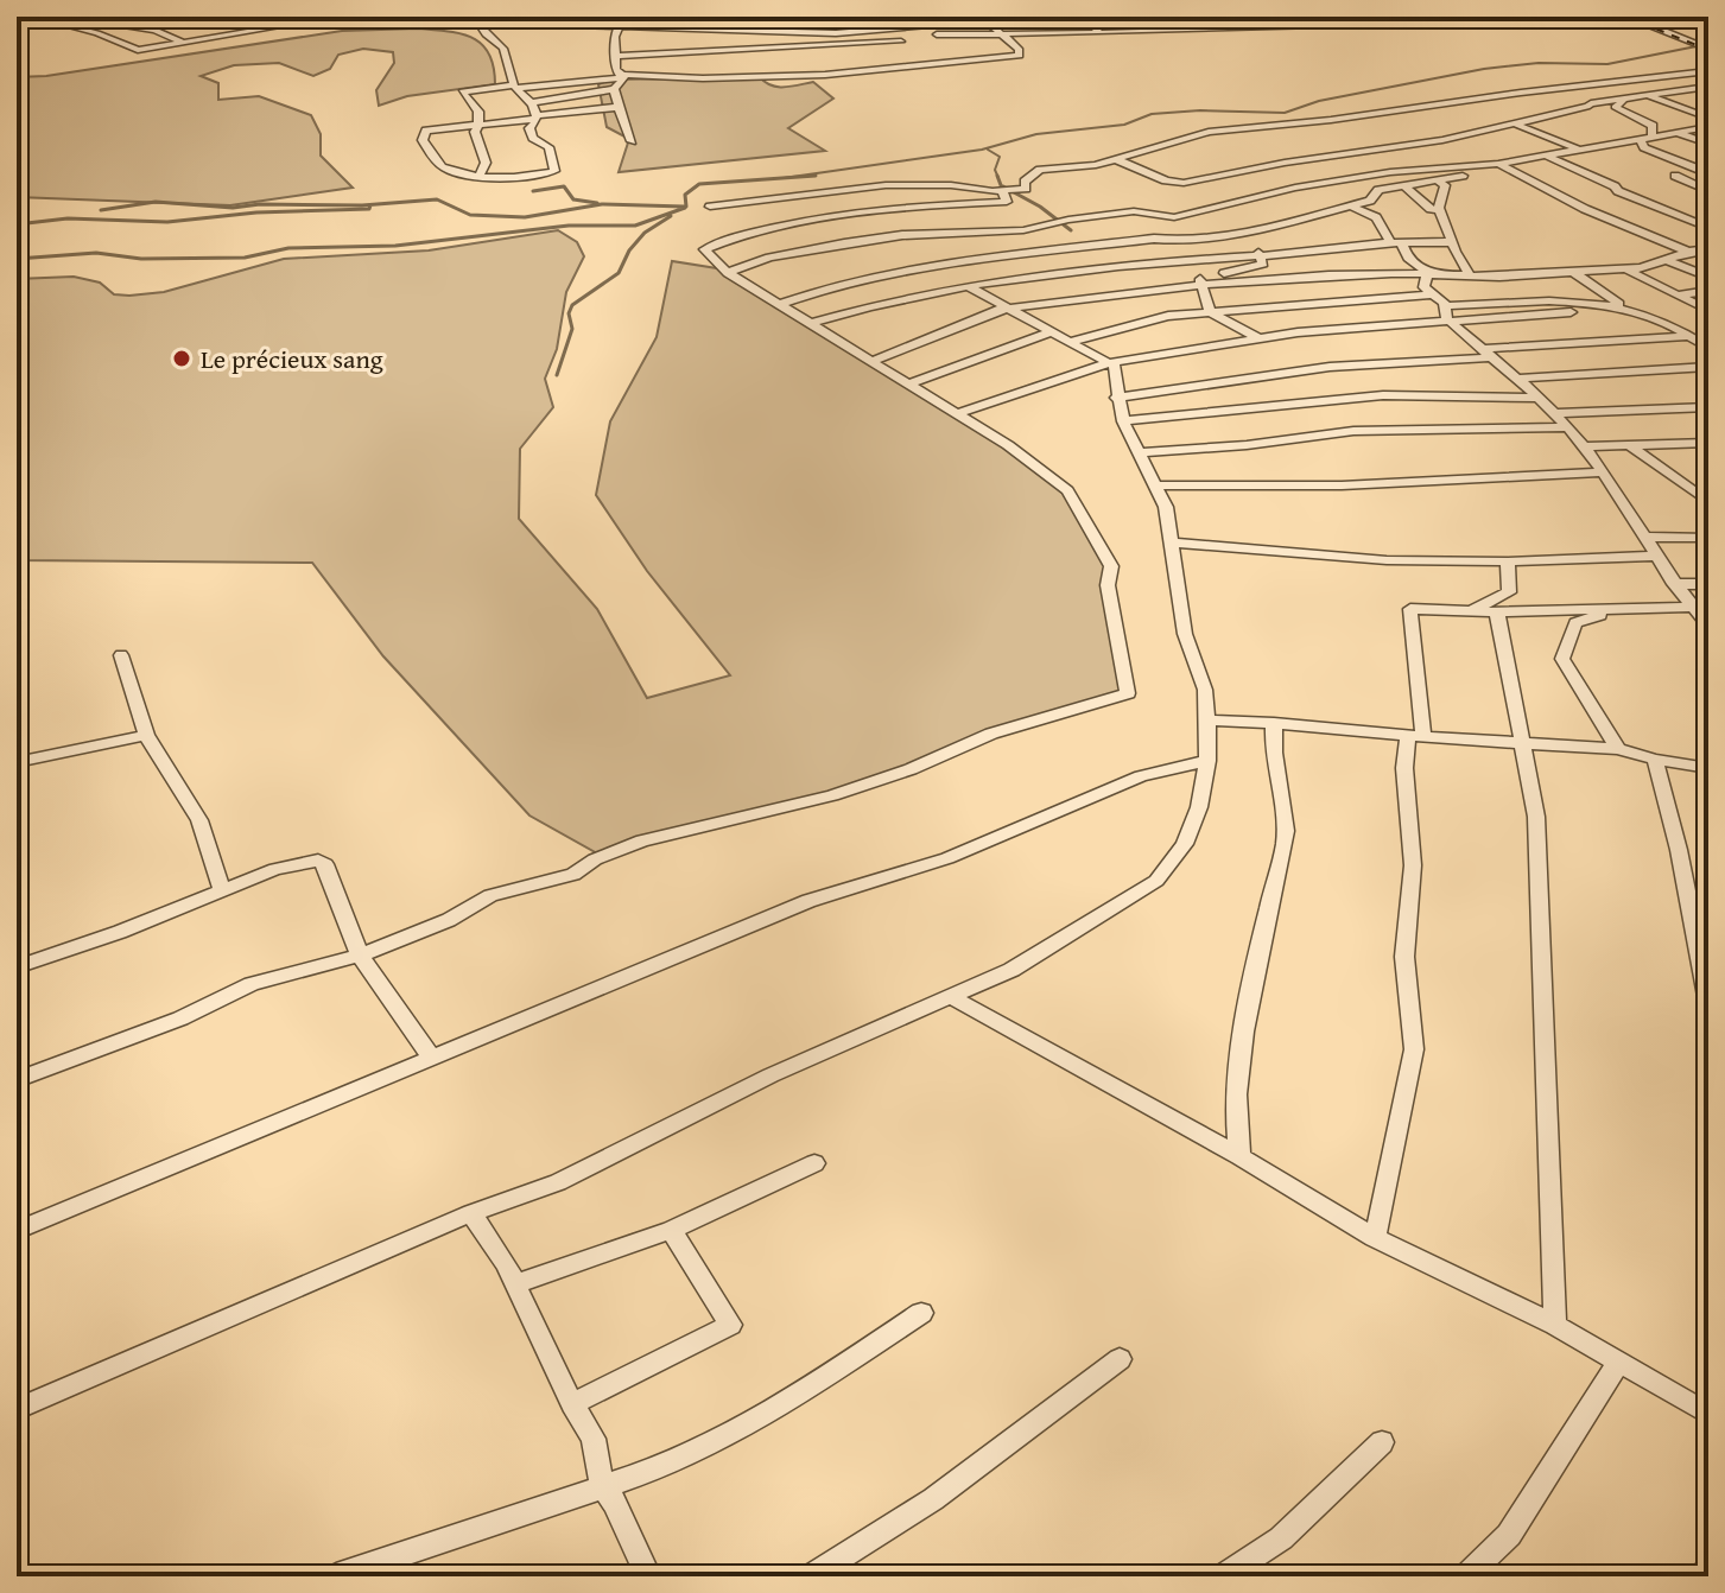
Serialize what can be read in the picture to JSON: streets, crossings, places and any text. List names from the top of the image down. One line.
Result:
{"places":["Le précieux sang"]}
